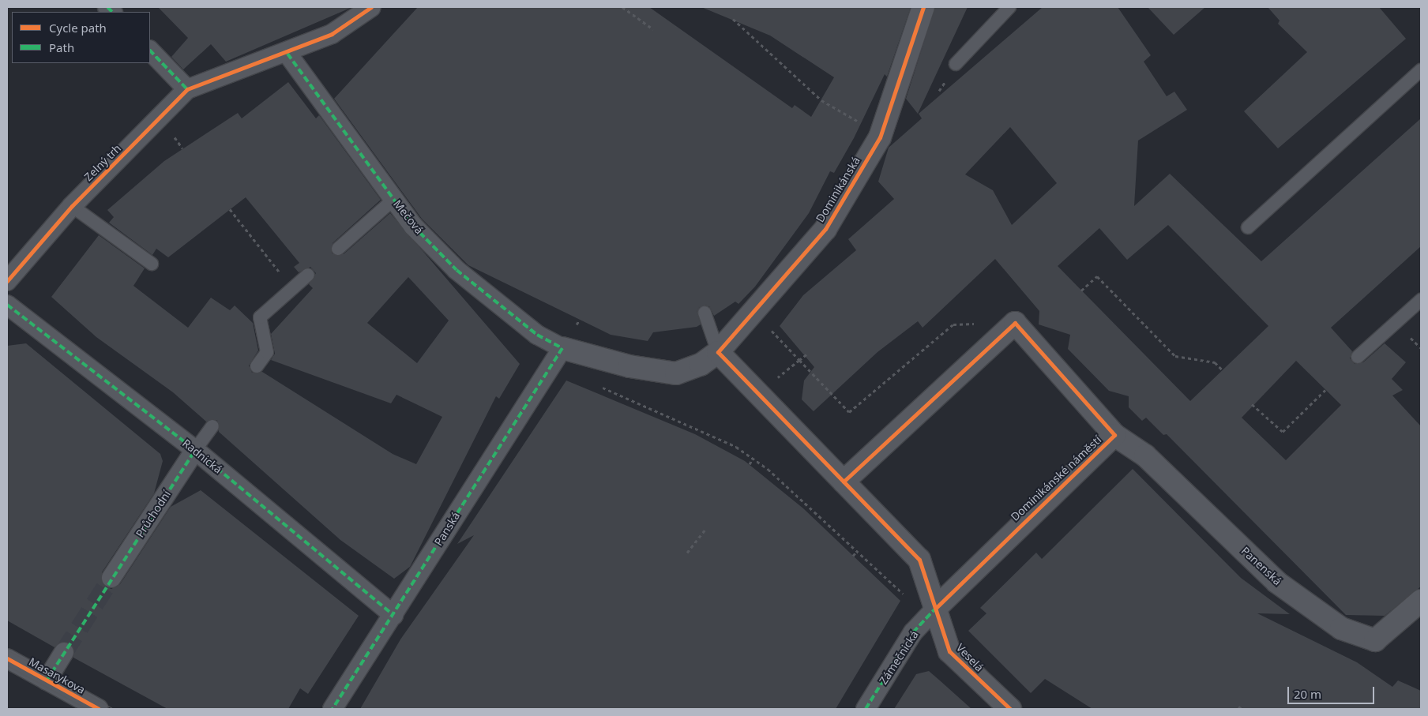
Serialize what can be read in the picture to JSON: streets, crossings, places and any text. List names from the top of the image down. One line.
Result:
{"streets":{"street":["Zelný trh","Dominikánská","Mečová","Radnická","Dominikánské náměstí","Průchodní","Panská","Panenská","Zámečnická","Veselá","Masarykova"]},"crossings":[["Zelný trh","Mečová"],["Mečová","Panská"],["Radnická","Průchodní"],["Radnická","Panská"],["Dominikánské náměstí","Panenská"],["Dominikánské náměstí","Zámečnická"],["Dominikánské náměstí","Veselá"],["Zámečnická","Veselá"]],"legend":["Cycle path","Path"],"scale_bar":"20 m"}
